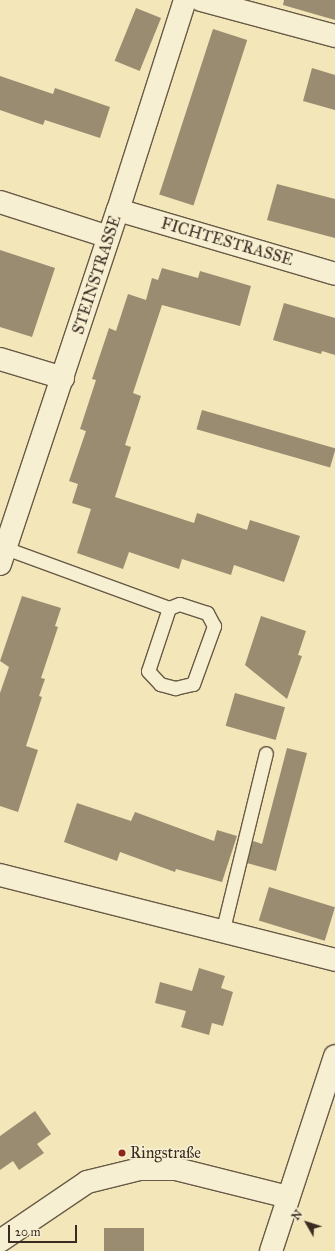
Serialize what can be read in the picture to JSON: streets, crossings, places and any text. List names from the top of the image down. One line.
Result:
{"streets":{"street":["FICHTESTRASSE","STEINSTRASSE"]},"crossings":[["FICHTESTRASSE","STEINSTRASSE"]],"places":["Ringstraße"],"scale_bar":"20 m","north":"top left"}
